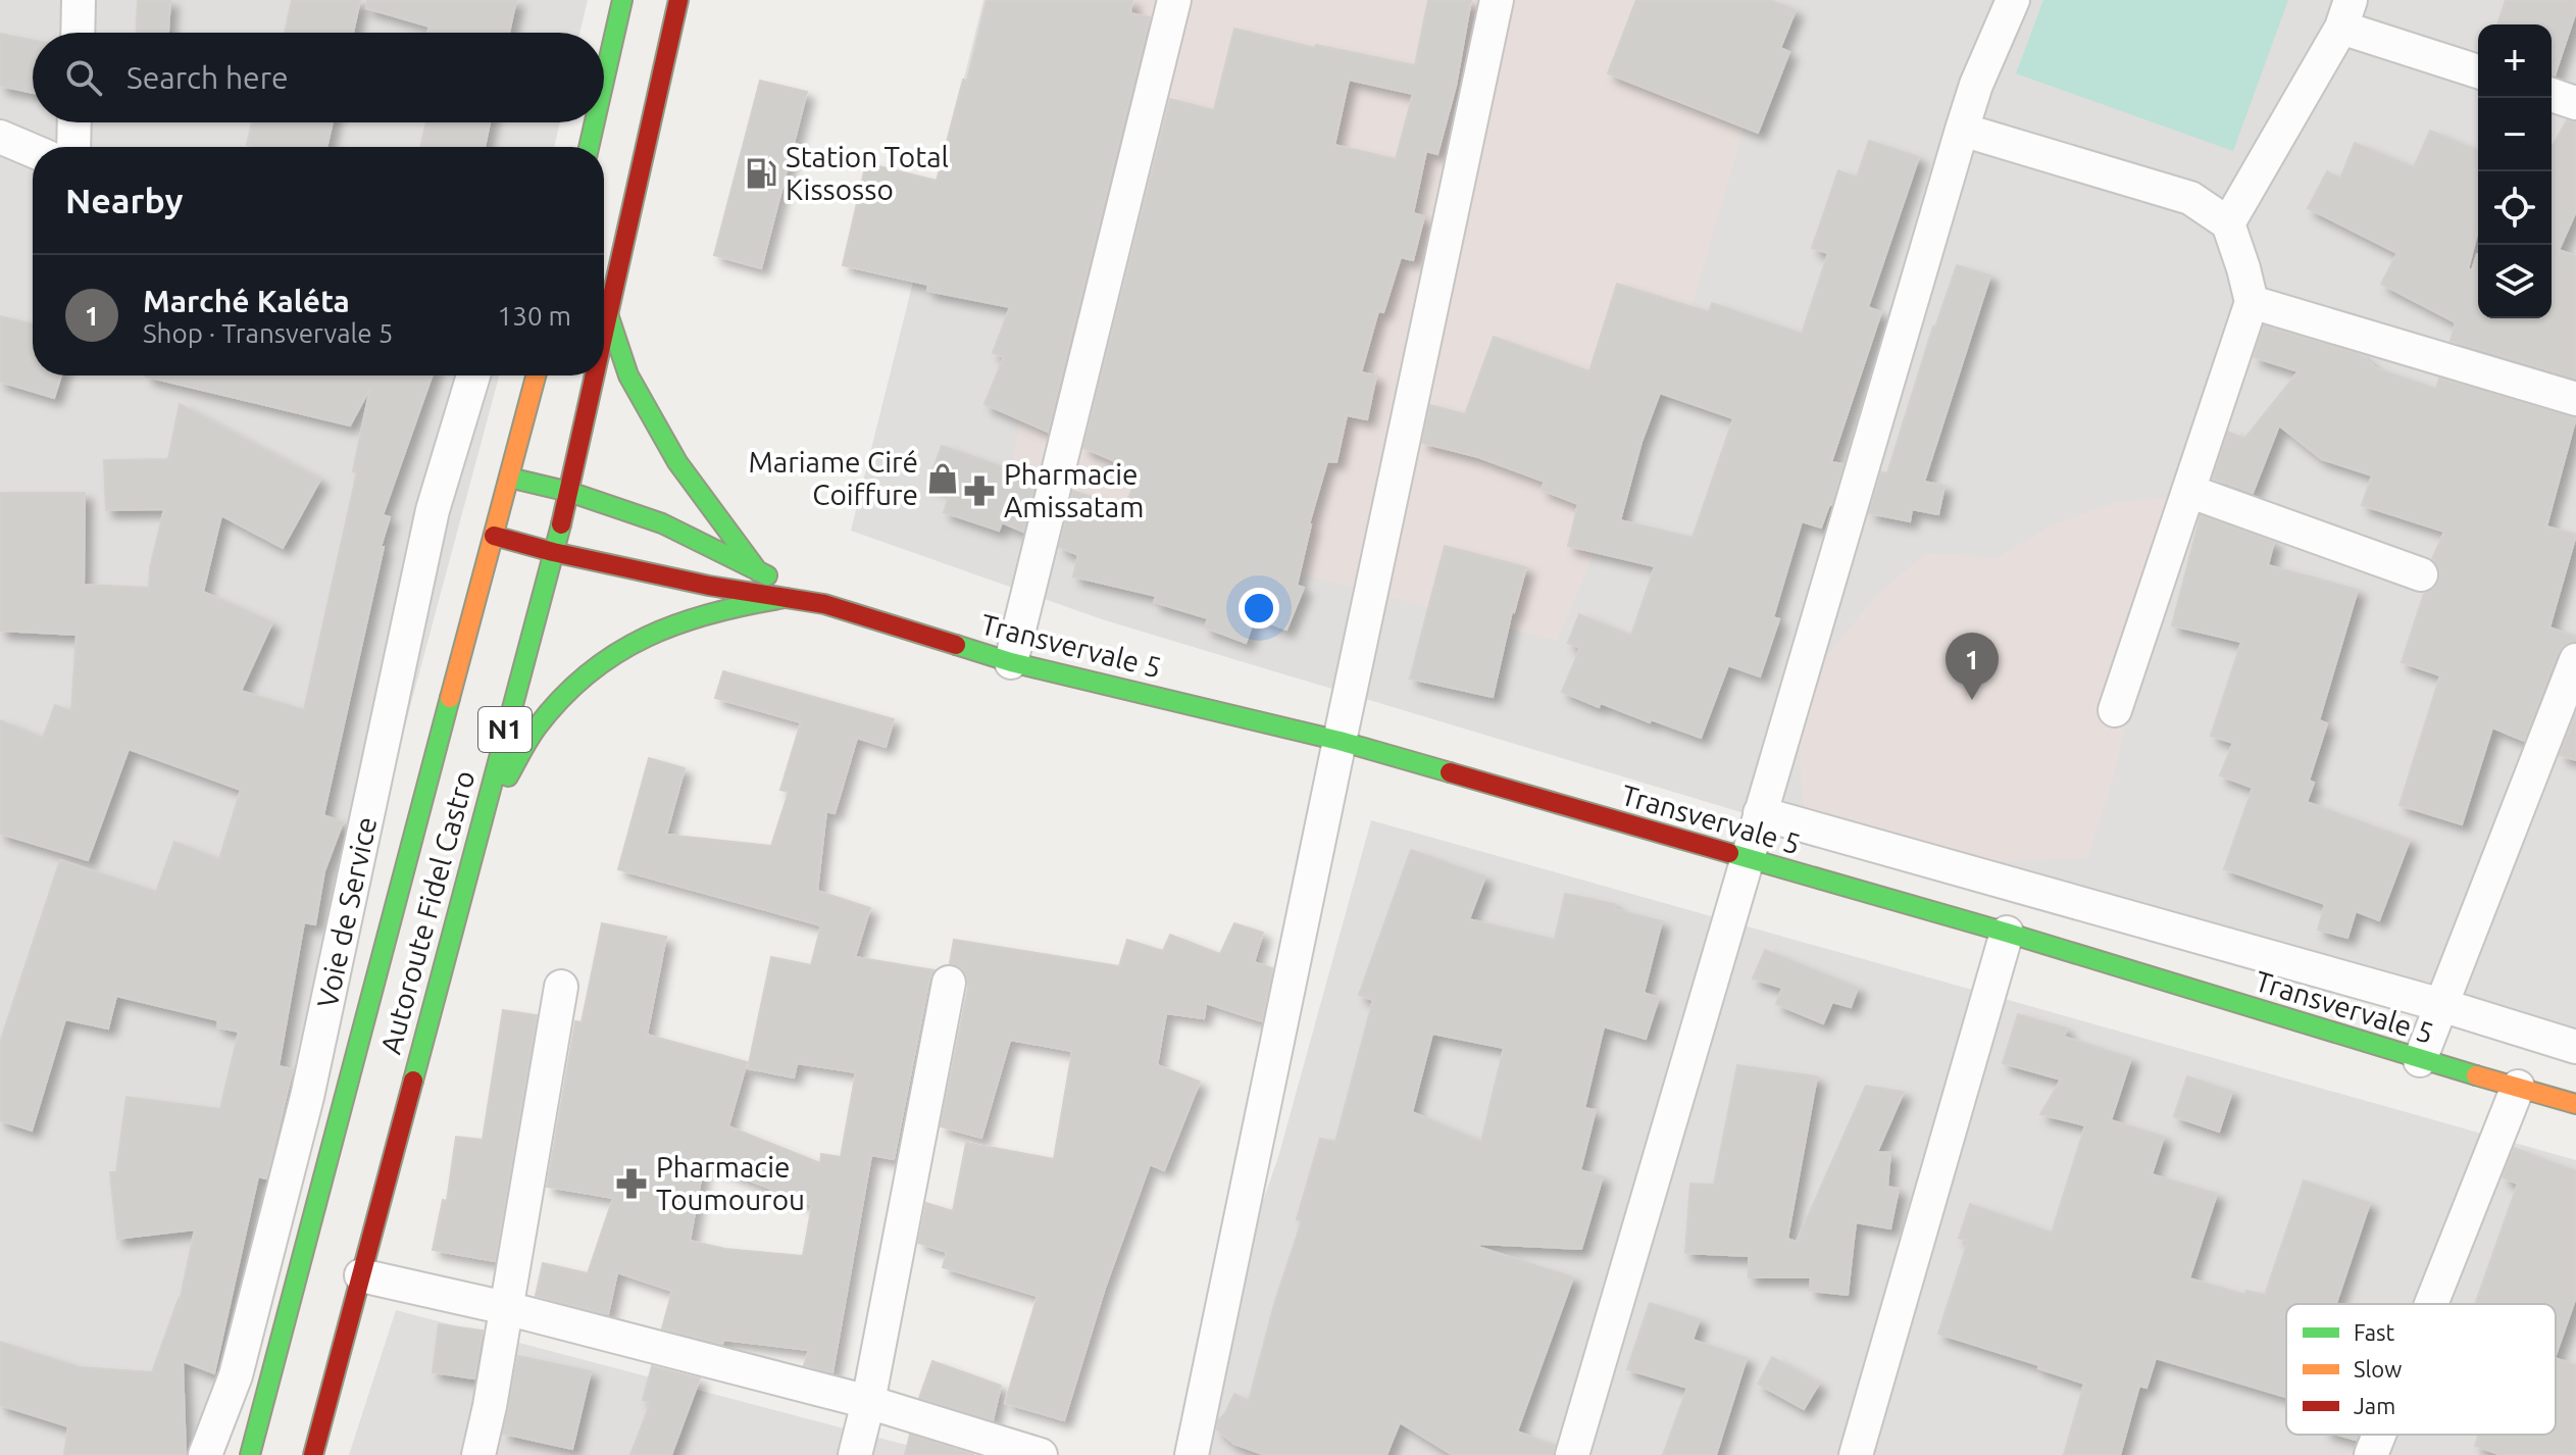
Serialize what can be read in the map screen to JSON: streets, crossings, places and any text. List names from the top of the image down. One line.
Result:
{"streets":{"main road":["Transvervale 5","N1","Autoroute Fidel Castro"],"street":["Voie de Service"]},"crossings":[["Transvervale 5","Autoroute Fidel Castro"]],"places":{"fuel station":["Station Total Kissosso"],"shop":["Mariame Ciré Coiffure"],"pharmacy":["Pharmacie Amissatam","Pharmacie Toumourou"]},"legend":["Fast","Slow","Jam"],"page":{"map_buttons":["+","−"],"search":"Search here","heading":"Nearby","list":[{"mark":"1","name":"Marché Kaléta","note":"Shop · Transvervale 5","value":"130 m"}],"pins":"1"}}
